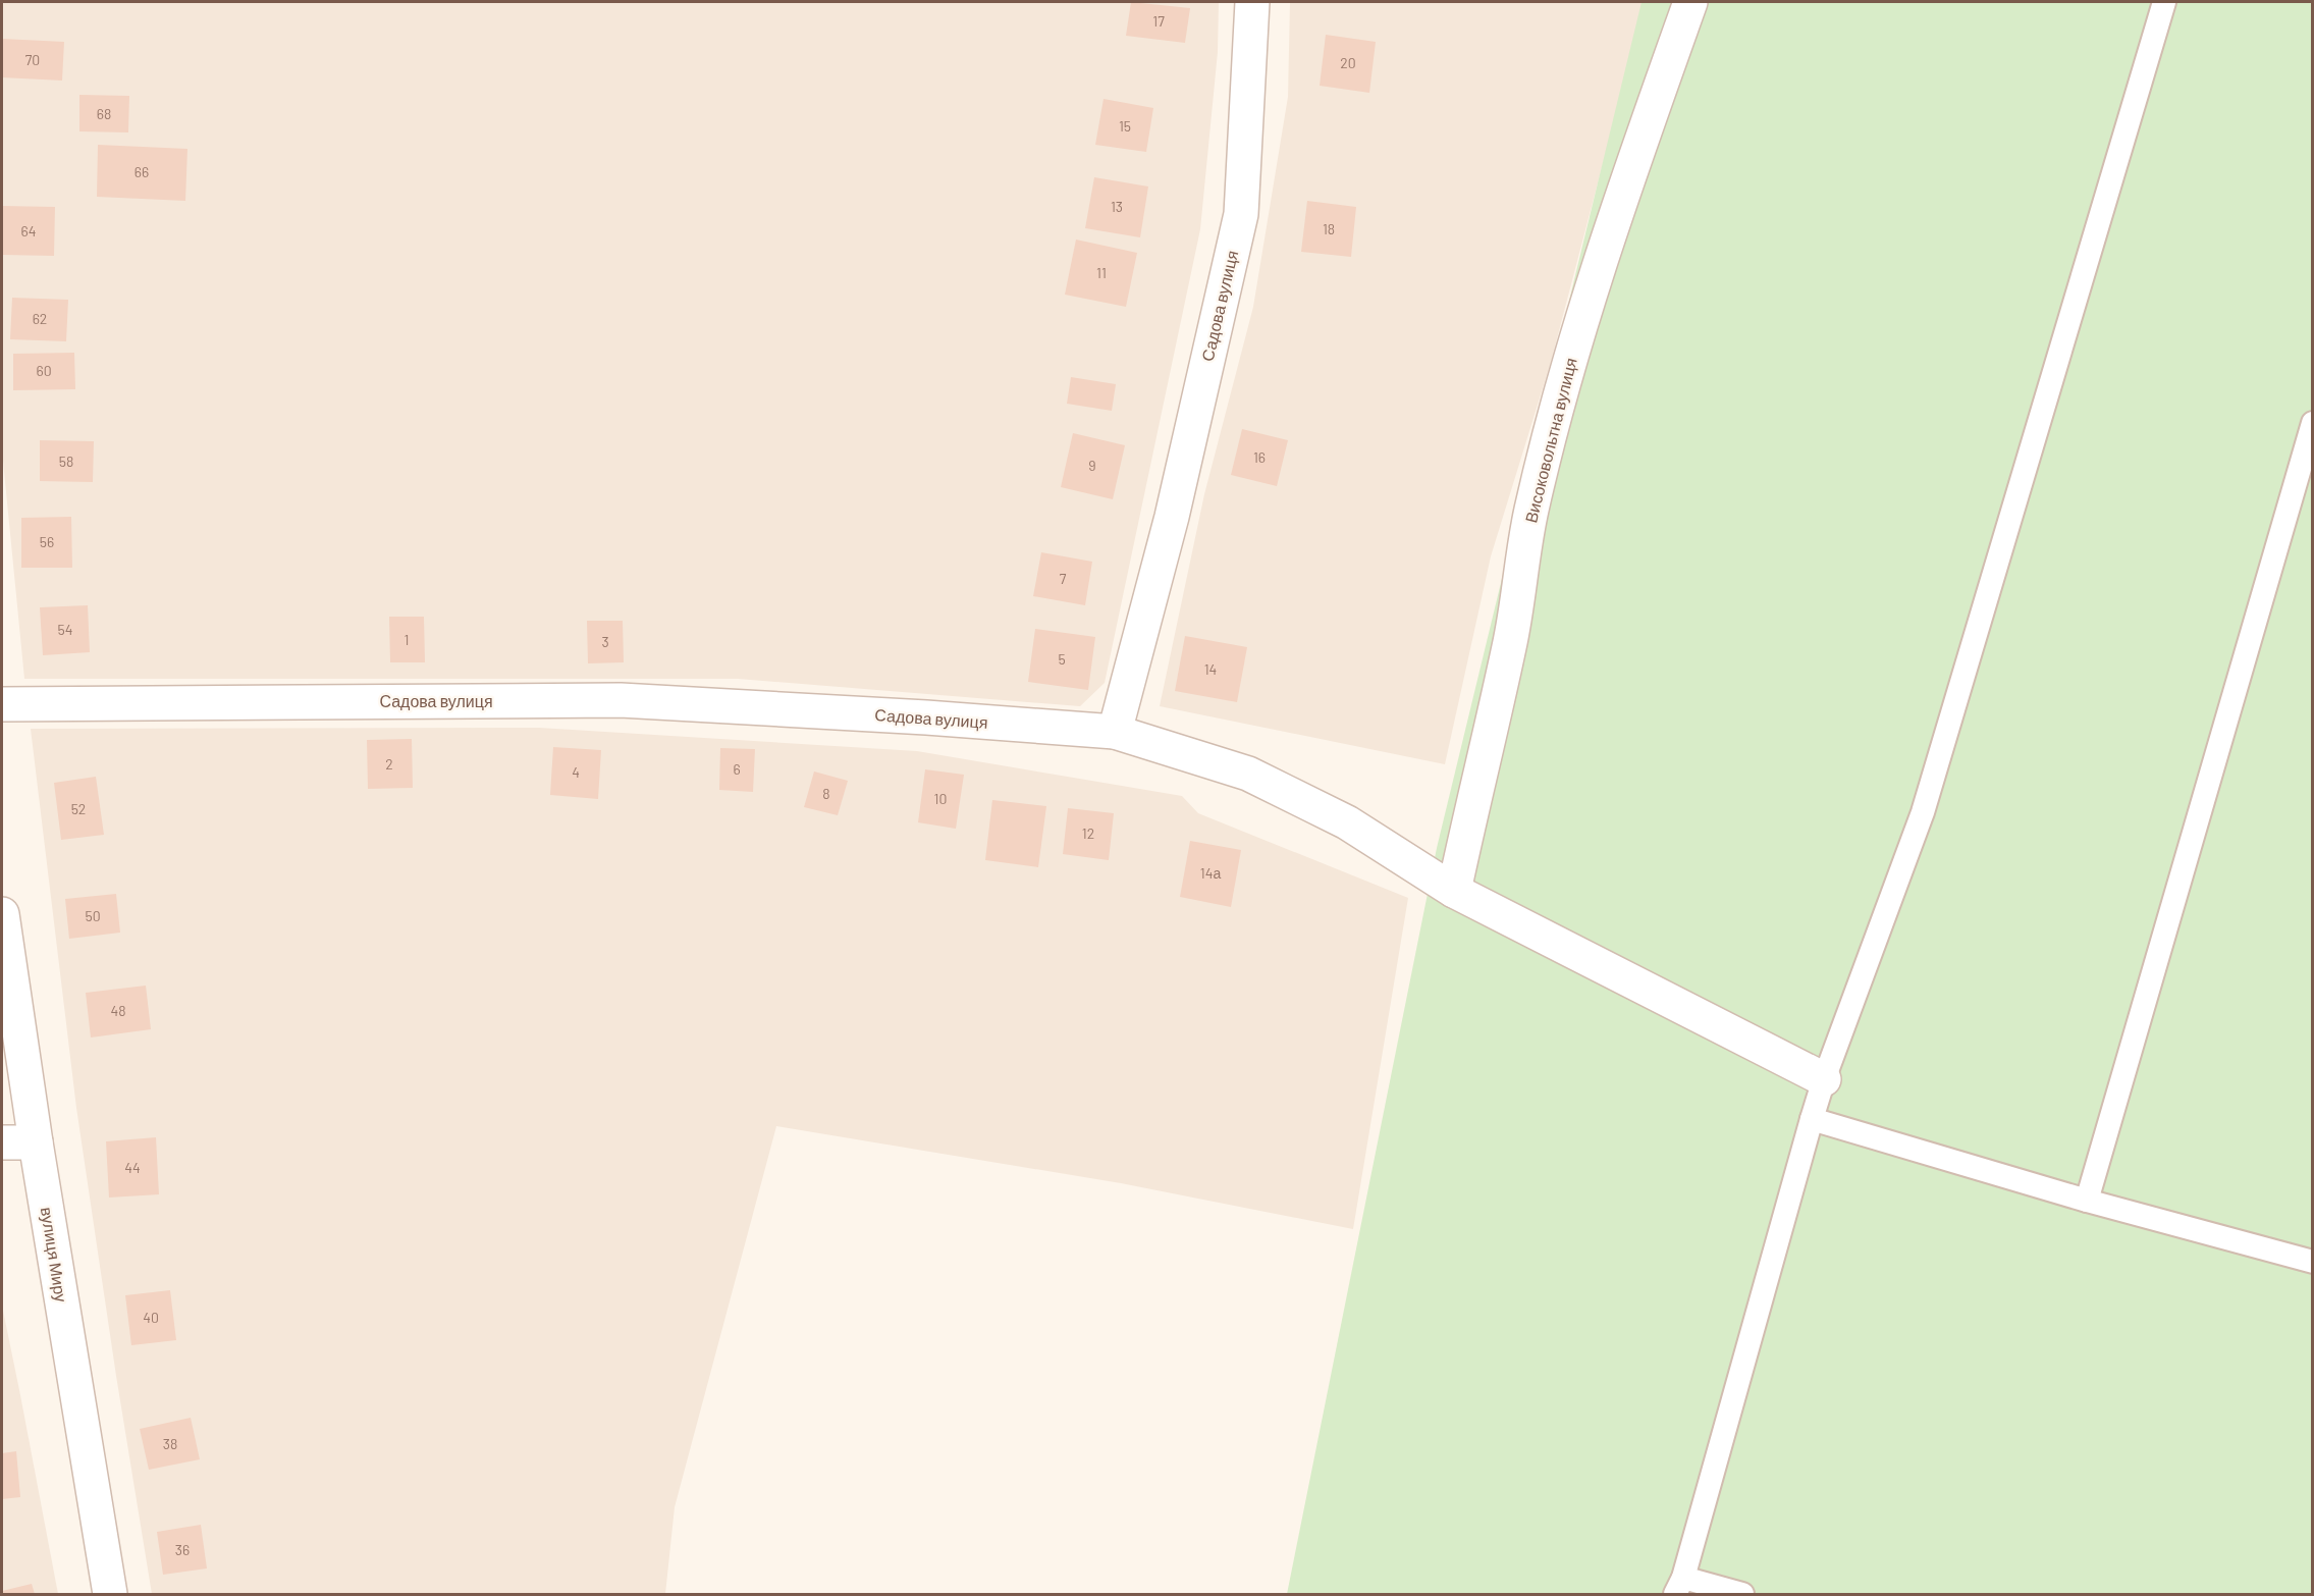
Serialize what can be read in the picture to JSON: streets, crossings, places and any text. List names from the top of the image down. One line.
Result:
{"streets":{"street":["Садова вулиця","Високовольтна вулиця","вулиця Миру"]},"house_numbers":["17","70","20","68","15","66","13","18","64","11","62","60","16","58","9","56","7","54","1","3","5","14","2","6","4","8","10","52","12","14а","50","48","44","40","38","36"]}
